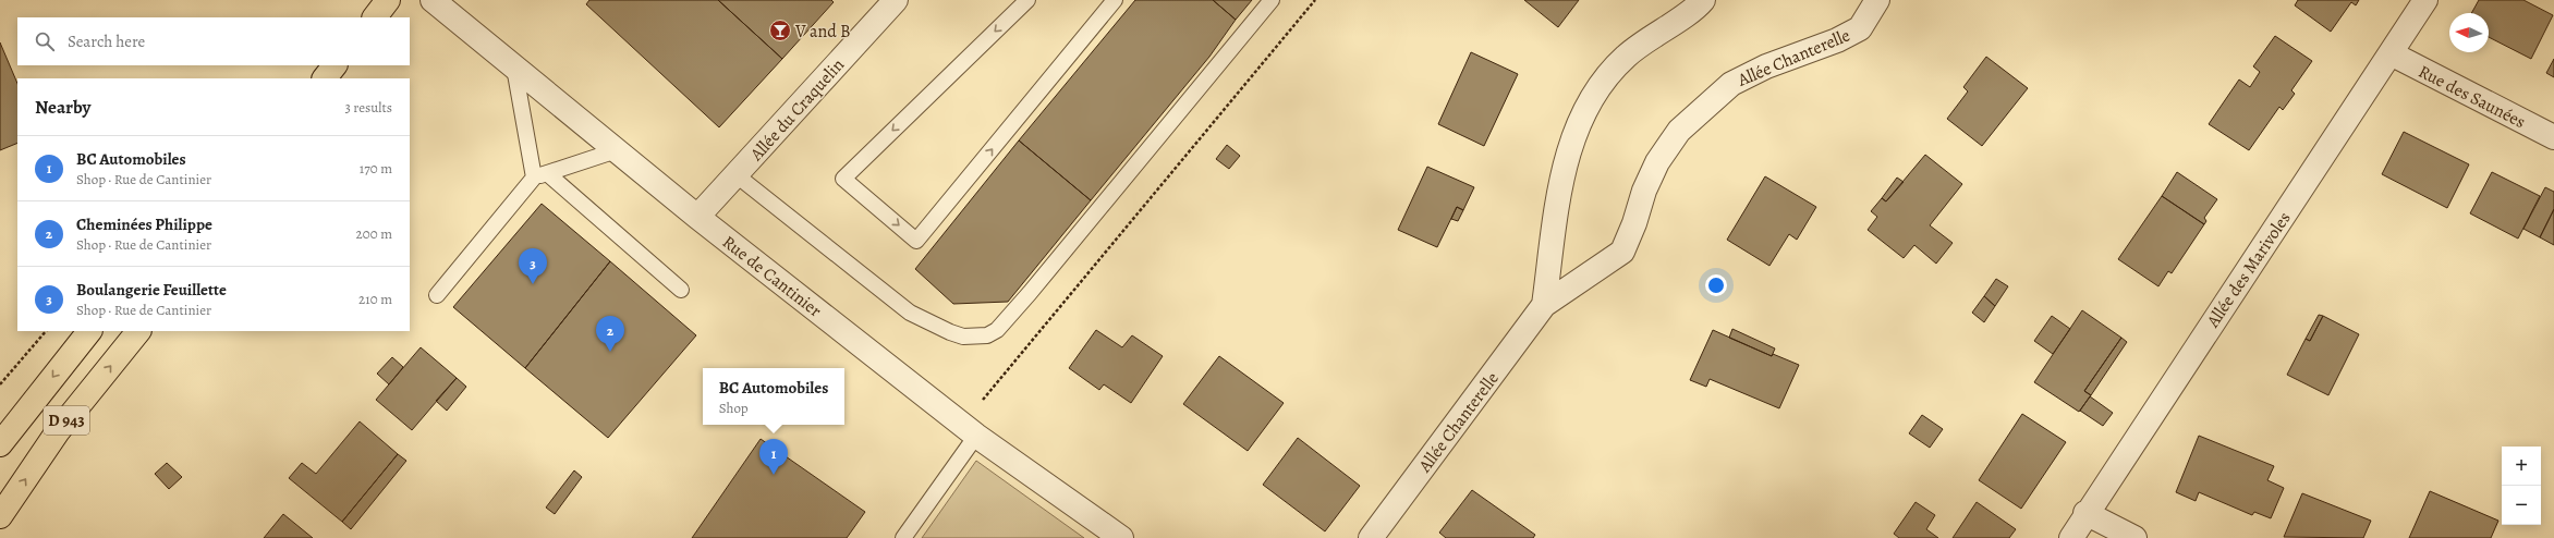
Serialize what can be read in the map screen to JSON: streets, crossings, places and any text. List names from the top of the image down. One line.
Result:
{"streets":{"main road":["D 943"],"street":["Allée Chanterelle","Rue des Saunées","Allée du Craquelin","Allée des Marivoles","Rue de Cantinier"]},"crossings":[["Rue des Saunées","Allée des Marivoles"],["Allée du Craquelin","Rue de Cantinier"]],"places":{"bar":["V and B"]},"north":"left","page":{"search":"Search here","heading":["Nearby","3 results"],"list":[{"mark":"1","name":"BC Automobiles","note":"Shop · Rue de Cantinier","value":"170 m"},{"mark":"2","name":"Cheminées Philippe","note":"Shop · Rue de Cantinier","value":"200 m"},{"mark":"3","name":"Boulangerie Feuillette","note":"Shop · Rue de Cantinier","value":"210 m"}],"pins":["3","2","1"],"popup":["BC Automobiles","Shop"],"map_buttons":["+","−"]}}
